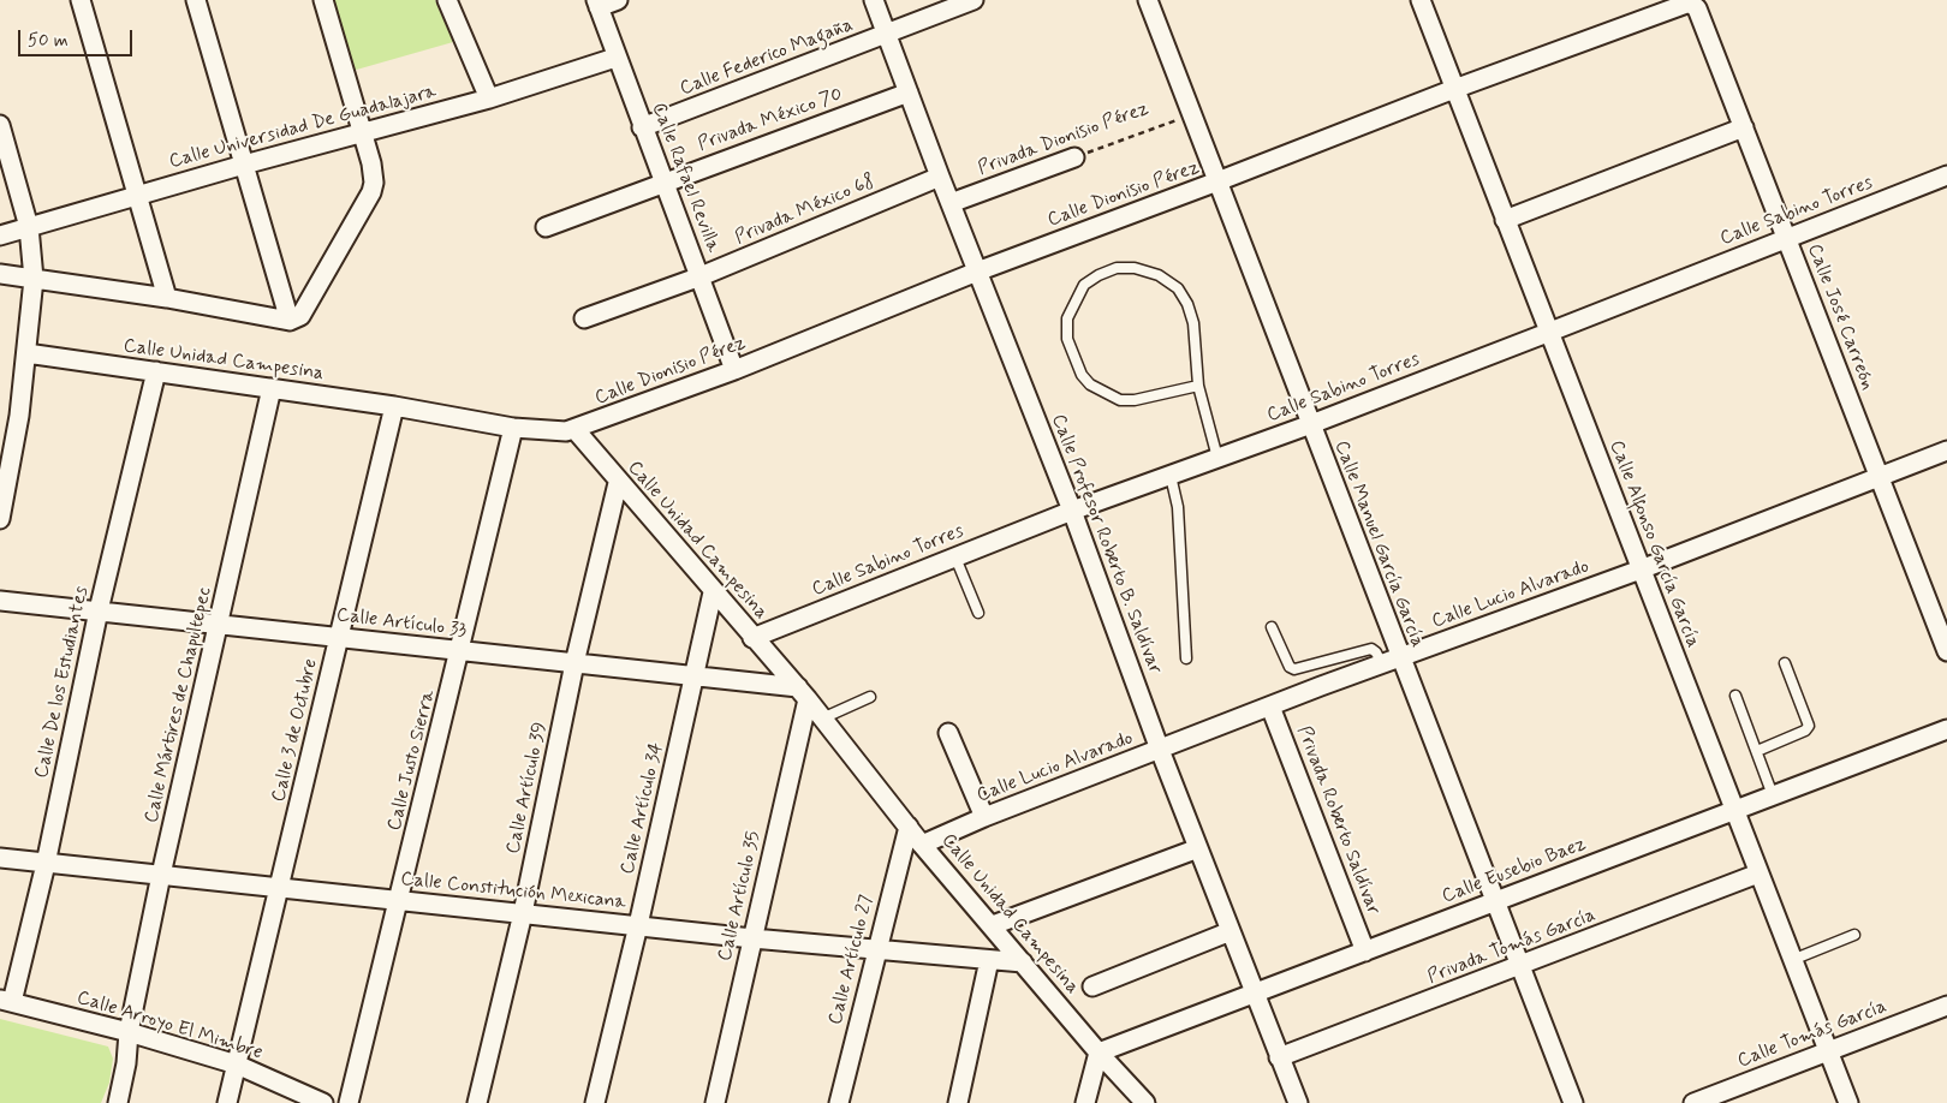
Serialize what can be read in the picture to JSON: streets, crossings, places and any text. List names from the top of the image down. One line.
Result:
{"streets":{"street":["Calle Federico Magaña","Privada México 70","Calle Universidad De Guadalajara","Privada Dionisio Pérez","Calle Rafael Revilla","Calle Dionisio Pérez","Privada México 68","Calle Sabino Torres","Calle José Carreón","Calle Unidad Campesina","Calle Profesor Roberto B. Saldívar","Calle Manuel García García","Calle Alfonso García García","Calle Lucio Alvarado","Calle Artículo 33","Calle De los Estudiantes","Calle Mártires de Chapultepec","Calle 3 de Octubre","Calle Justo Sierra","Calle Artículo 39","Calle Artículo 34","Privada Roberto Saldívar","Calle Eusebio Baez","Calle Constitución Mexicana","Calle Artículo 35","Privada Tomás García","Calle Artículo 27","Calle Arroyo El Mimbre","Calle Tomás García"]},"crossings":[["Calle Federico Magaña","Calle Rafael Revilla"],["Calle Federico Magaña","Calle Profesor Roberto B. Saldívar"],["Privada México 70","Calle Rafael Revilla"],["Privada México 70","Calle Profesor Roberto B. Saldívar"],["Calle Universidad De Guadalajara","Calle Rafael Revilla"],["Privada Dionisio Pérez","Calle Profesor Roberto B. Saldívar"],["Privada Dionisio Pérez","Calle Manuel García García"],["Calle Rafael Revilla","Calle Dionisio Pérez"],["Calle Rafael Revilla","Privada México 68"],["Calle Dionisio Pérez","Calle José Carreón"],["Calle Dionisio Pérez","Calle Unidad Campesina"],["Calle Dionisio Pérez","Calle Profesor Roberto B. Saldívar"],["Calle Dionisio Pérez","Calle Manuel García García"],["Calle Dionisio Pérez","Calle Alfonso García García"],["Privada México 68","Calle Profesor Roberto B. Saldívar"],["Calle Sabino Torres","Calle José Carreón"],["Calle Sabino Torres","Calle Unidad Campesina"],["Calle Sabino Torres","Calle Profesor Roberto B. Saldívar"],["Calle Sabino Torres","Calle Manuel García García"],["Calle Sabino Torres","Calle Alfonso García García"],["Calle José Carreón","Calle Lucio Alvarado"],["Calle Unidad Campesina","Calle Lucio Alvarado"],["Calle Unidad Campesina","Calle Artículo 33"],["Calle Unidad Campesina","Calle De los Estudiantes"],["Calle Unidad Campesina","Calle Mártires de Chapultepec"],["Calle Unidad Campesina","Calle 3 de Octubre"],["Calle Unidad Campesina","Calle Justo Sierra"],["Calle Unidad Campesina","Calle Artículo 39"],["Calle Unidad Campesina","Calle Artículo 34"],["Calle Unidad Campesina","Calle Eusebio Baez"],["Calle Unidad Campesina","Calle Constitución Mexicana"],["Calle Unidad Campesina","Calle Artículo 35"],["Calle Unidad Campesina","Calle Artículo 27"],["Calle Profesor Roberto B. Saldívar","Calle Lucio Alvarado"],["Calle Profesor Roberto B. Saldívar","Calle Eusebio Baez"],["Calle Profesor Roberto B. Saldívar","Privada Tomás García"],["Calle Manuel García García","Calle Lucio Alvarado"],["Calle Manuel García García","Calle Eusebio Baez"],["Calle Manuel García García","Privada Tomás García"],["Calle Alfonso García García","Calle Lucio Alvarado"],["Calle Alfonso García García","Calle Eusebio Baez"],["Calle Alfonso García García","Privada Tomás García"],["Calle Alfonso García García","Calle Tomás García"],["Calle Lucio Alvarado","Privada Roberto Saldívar"],["Calle Artículo 33","Calle De los Estudiantes"],["Calle Artículo 33","Calle Mártires de Chapultepec"],["Calle Artículo 33","Calle 3 de Octubre"],["Calle Artículo 33","Calle Justo Sierra"],["Calle Artículo 33","Calle Artículo 39"],["Calle Artículo 33","Calle Artículo 34"],["Calle Artículo 33","Calle Artículo 35"],["Calle De los Estudiantes","Calle Constitución Mexicana"],["Calle De los Estudiantes","Calle Arroyo El Mimbre"],["Calle Mártires de Chapultepec","Calle Constitución Mexicana"],["Calle Mártires de Chapultepec","Calle Arroyo El Mimbre"],["Calle 3 de Octubre","Calle Constitución Mexicana"],["Calle 3 de Octubre","Calle Arroyo El Mimbre"],["Calle Justo Sierra","Calle Constitución Mexicana"],["Calle Artículo 39","Calle Constitución Mexicana"],["Calle Artículo 34","Calle Constitución Mexicana"],["Privada Roberto Saldívar","Calle Eusebio Baez"],["Calle Constitución Mexicana","Calle Artículo 35"],["Calle Constitución Mexicana","Calle Artículo 27"]],"scale_bar":"50 m"}
